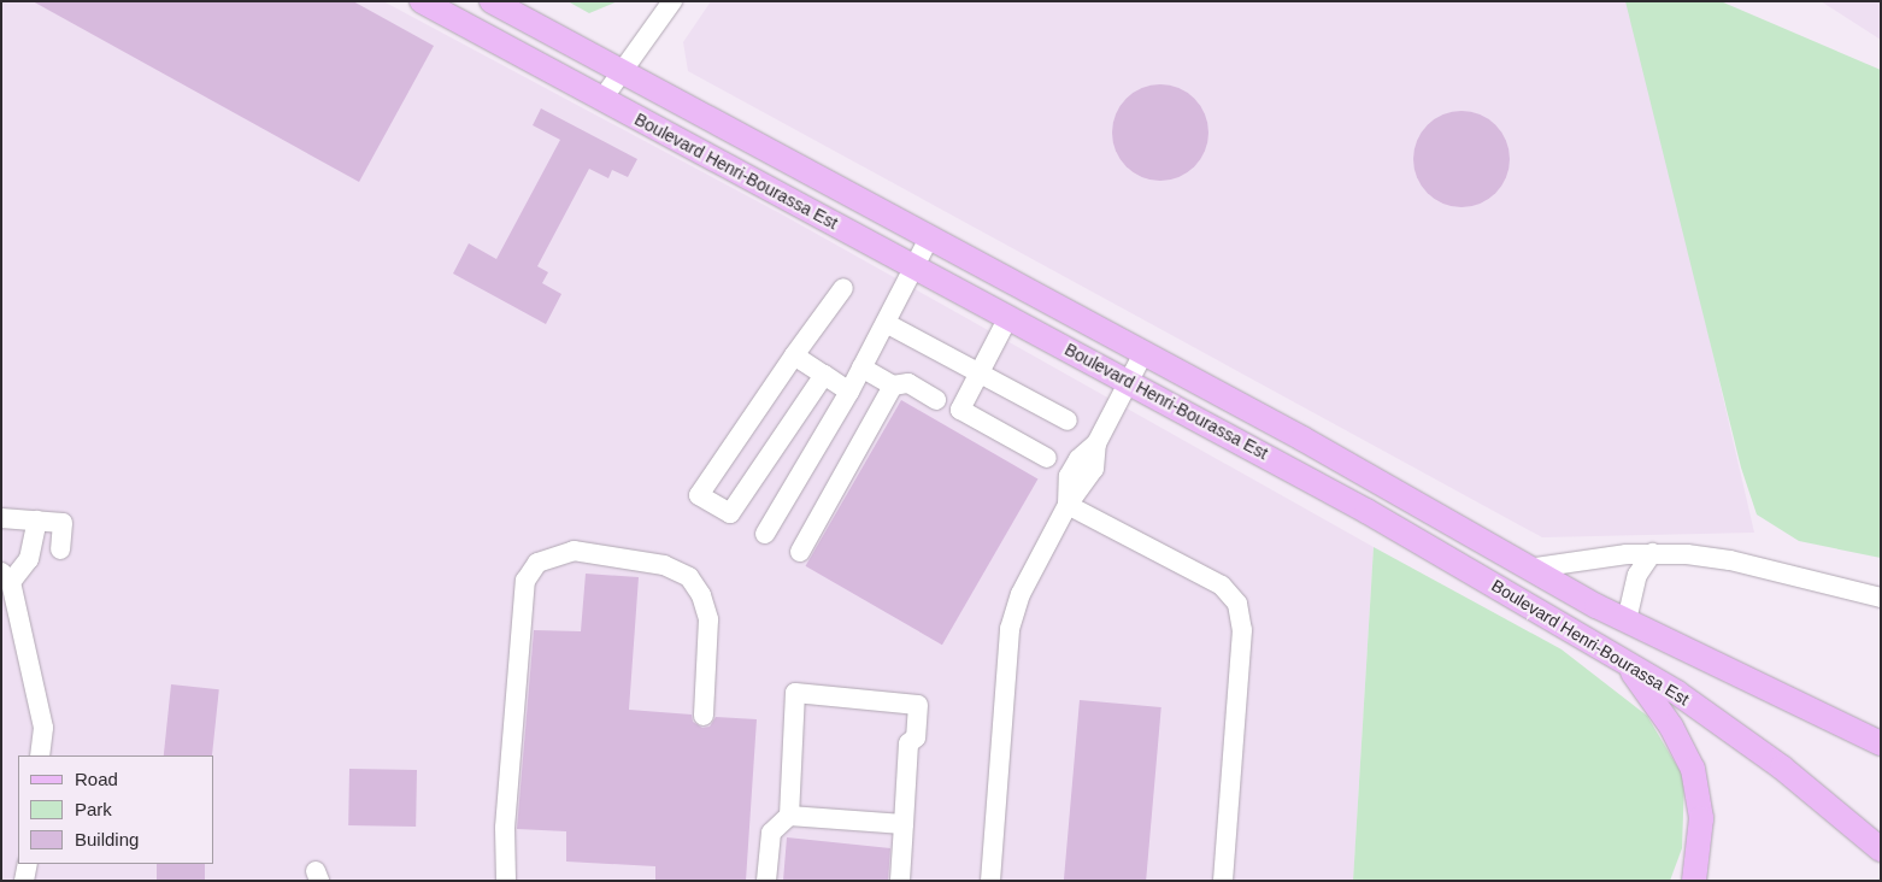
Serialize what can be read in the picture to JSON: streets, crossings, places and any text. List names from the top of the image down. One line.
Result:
{"streets":{"main road":["Boulevard Henri-Bourassa Est"]},"legend":["Road","Park","Building"]}
